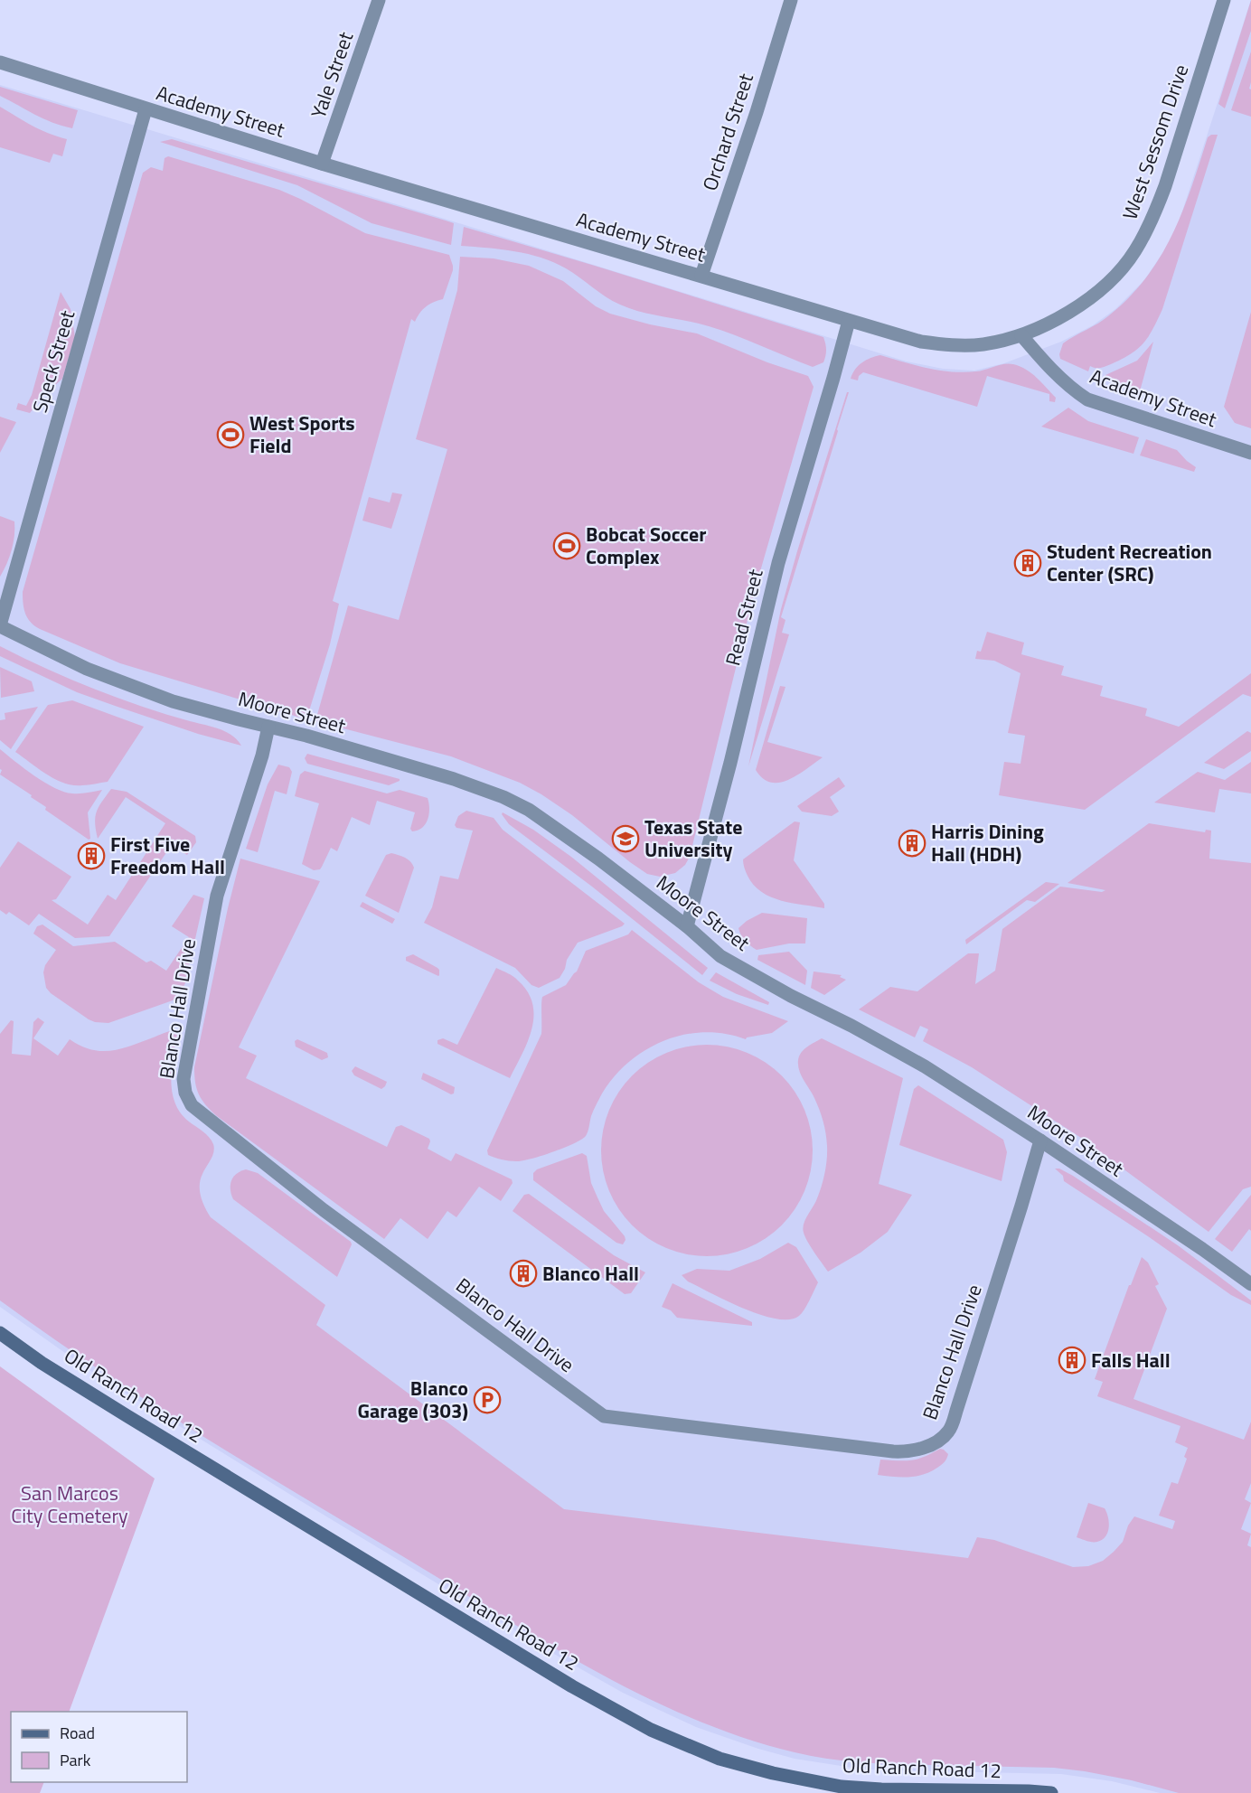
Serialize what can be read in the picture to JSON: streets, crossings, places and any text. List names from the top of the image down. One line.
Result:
{"streets":{"main road":["Old Ranch Road 12"],"street":["Yale Street","Academy Street","Orchard Street","West Sessom Drive","Speck Street","Read Street","Moore Street","Blanco Hall Drive"]},"crossings":[["Yale Street","Academy Street"],["Academy Street","Orchard Street"],["Academy Street","West Sessom Drive"],["Academy Street","Speck Street"],["Academy Street","Read Street"],["Speck Street","Moore Street"],["Read Street","Moore Street"],["Moore Street","Blanco Hall Drive"]],"parks":["San Marcos City Cemetery"],"places":{"sports":["West Sports Field","Bobcat Soccer Complex"],"building":["Student Recreation Center (SRC)","Harris Dining Hall (HDH)","First Five Freedom Hall","Blanco Hall","Falls Hall"],"school or university":["Texas State University"],"parking":["Blanco Garage (303)"]},"legend":["Road","Park"]}
